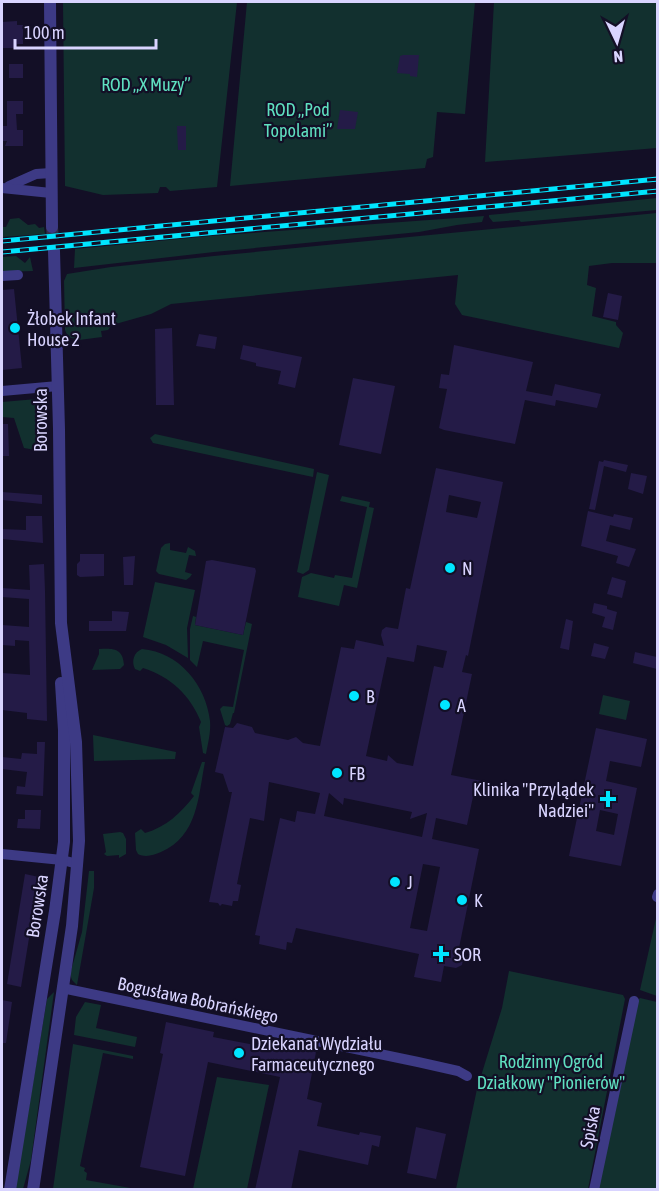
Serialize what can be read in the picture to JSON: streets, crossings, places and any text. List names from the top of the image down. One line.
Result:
{"streets":{"street":["Borowska","Bogusława Bobrańskiego","Spiska"]},"crossings":[["Borowska","Bogusława Bobrańskiego"]],"parks":["ROD „X Muzy”","ROD „Pod Topolami”","Rodzinny Ogród Działkowy \"Pionierów\""],"places":{"other":["Żłobek Infant House 2","N","B","A","FB","J","K","Dziekanat Wydziału Farmaceutycznego"],"health":["Klinika \"Przylądek Nadziei\"","SOR"]},"scale_bar":"100 m","north":"bottom"}
